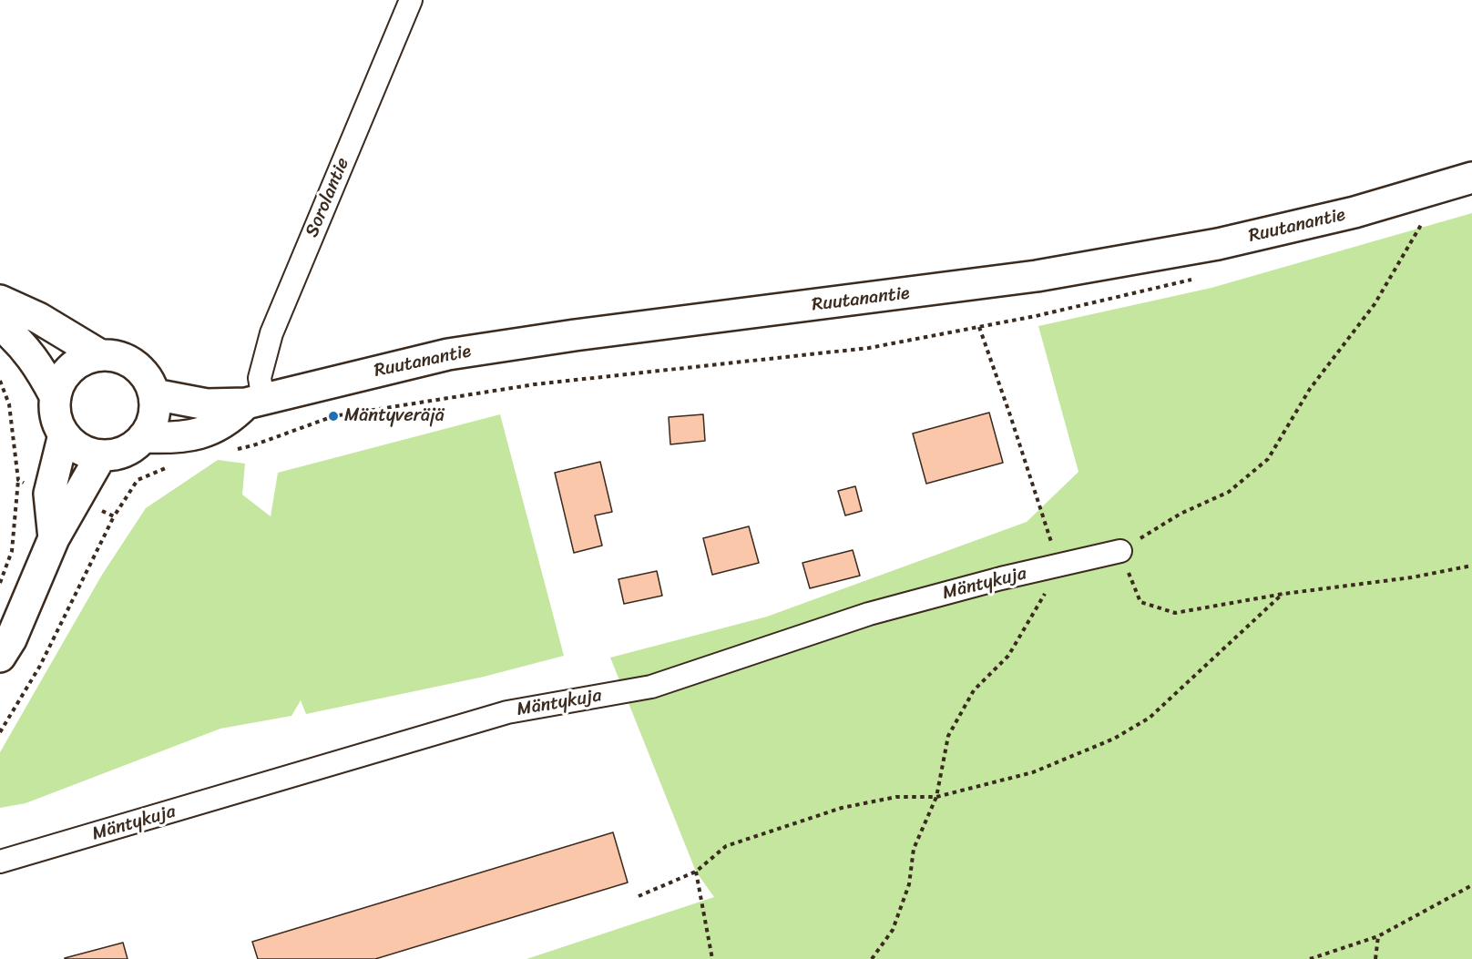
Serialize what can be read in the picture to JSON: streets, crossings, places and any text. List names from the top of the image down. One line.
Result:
{"streets":{"main road":["Ruutanantie"],"street":["Sorolantie","Mäntykuja"]},"crossings":[["Sorolantie","Ruutanantie"]],"places":["Mäntyveräjä"]}
